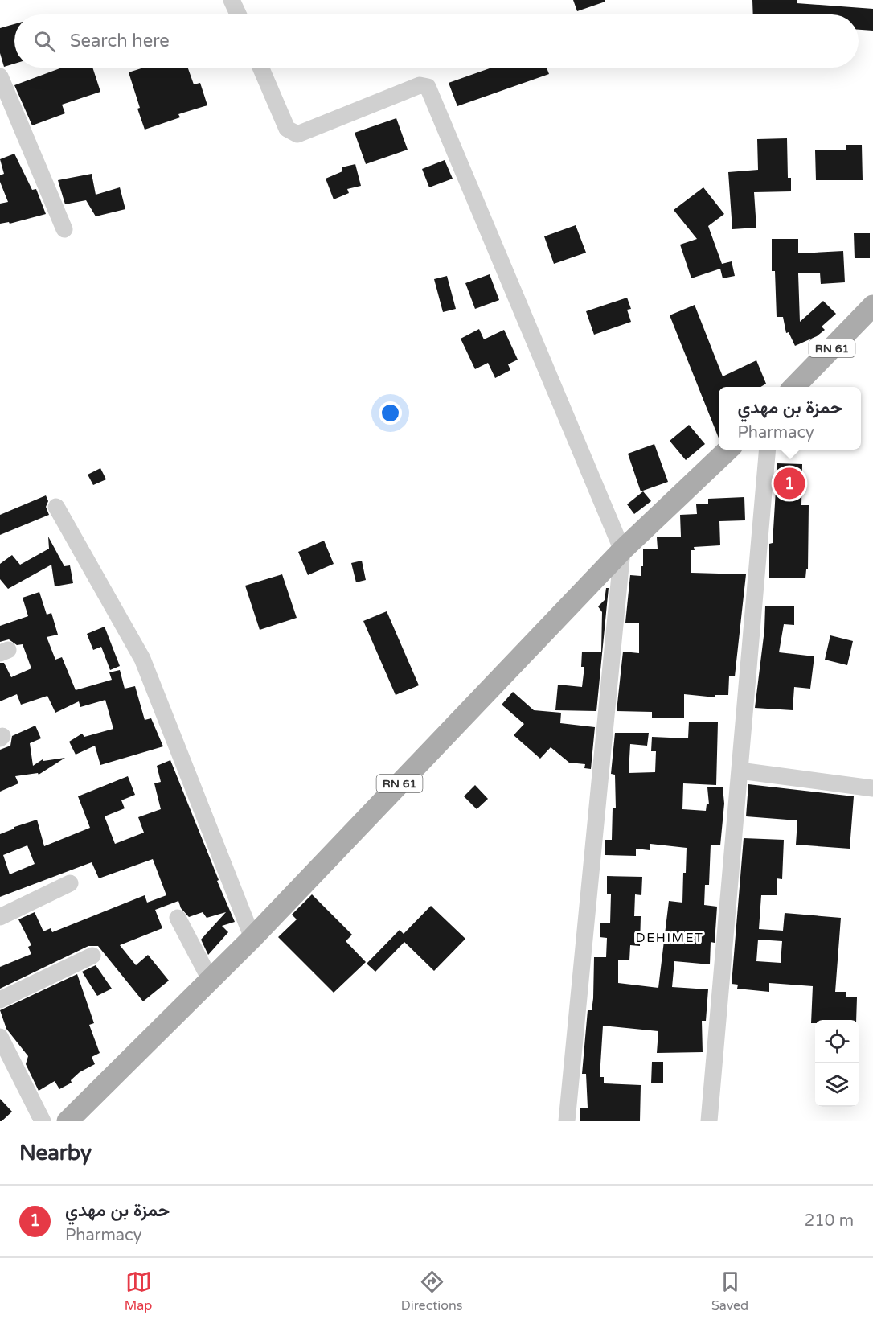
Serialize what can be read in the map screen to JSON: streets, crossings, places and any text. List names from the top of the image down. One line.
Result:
{"streets":{"main road":["RN 61"]},"districts":["DEHIMET"],"page":{"search":"Search here","popup":["حمزة بن مهدي","Pharmacy"],"pins":"1","heading":"Nearby","list":[{"mark":"1","name":"حمزة بن مهدي","note":"Pharmacy","value":"210 m"}],"nav":["Map","Directions","Saved"]}}
